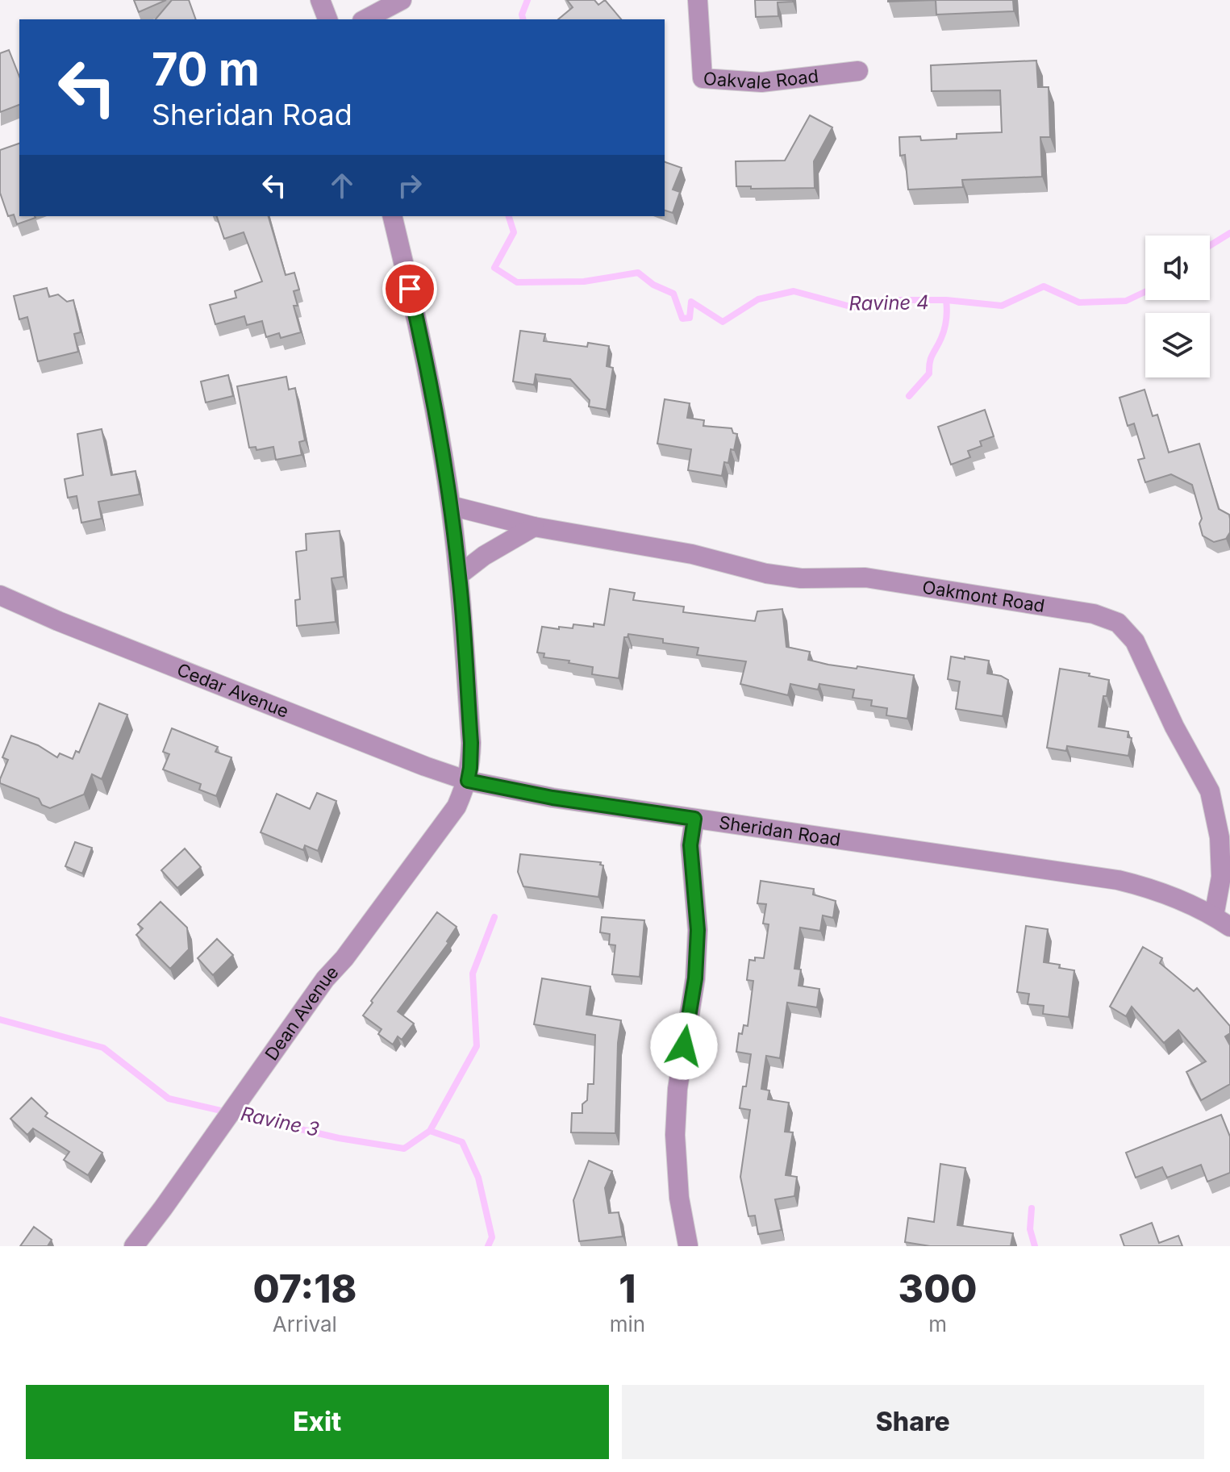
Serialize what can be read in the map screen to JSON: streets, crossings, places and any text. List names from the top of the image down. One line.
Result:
{"streets":{"street":["Oakvale Road","Oakmont Road","Cedar Avenue","Sheridan Road","Dean Avenue"]},"crossings":[["Oakmont Road","Sheridan Road"],["Cedar Avenue","Sheridan Road"],["Cedar Avenue","Dean Avenue"],["Sheridan Road","Dean Avenue"]],"water":["Ravine 4","Ravine 3"],"page":{"turn":["70 m","Sheridan Road"],"eta":["07:18","Arrival","1","min","300","m"],"buttons":["Exit","Share"]}}
